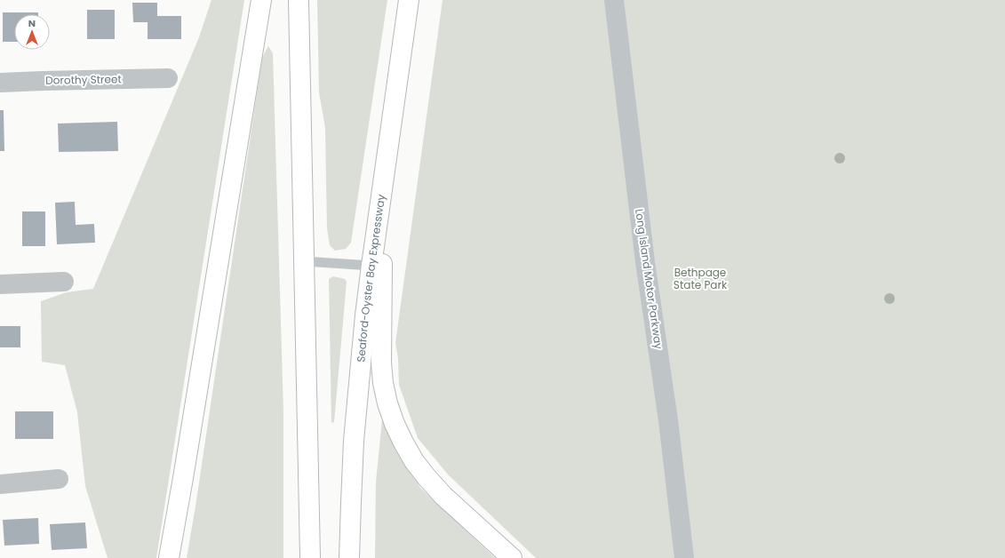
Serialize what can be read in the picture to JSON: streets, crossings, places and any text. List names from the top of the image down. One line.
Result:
{"streets":{"highway":["Seaford-Oyster Bay Expressway"],"street":["Dorothy Street","Long Island Motor Parkway"]},"parks":["Bethpage State Park"],"north":"top"}
